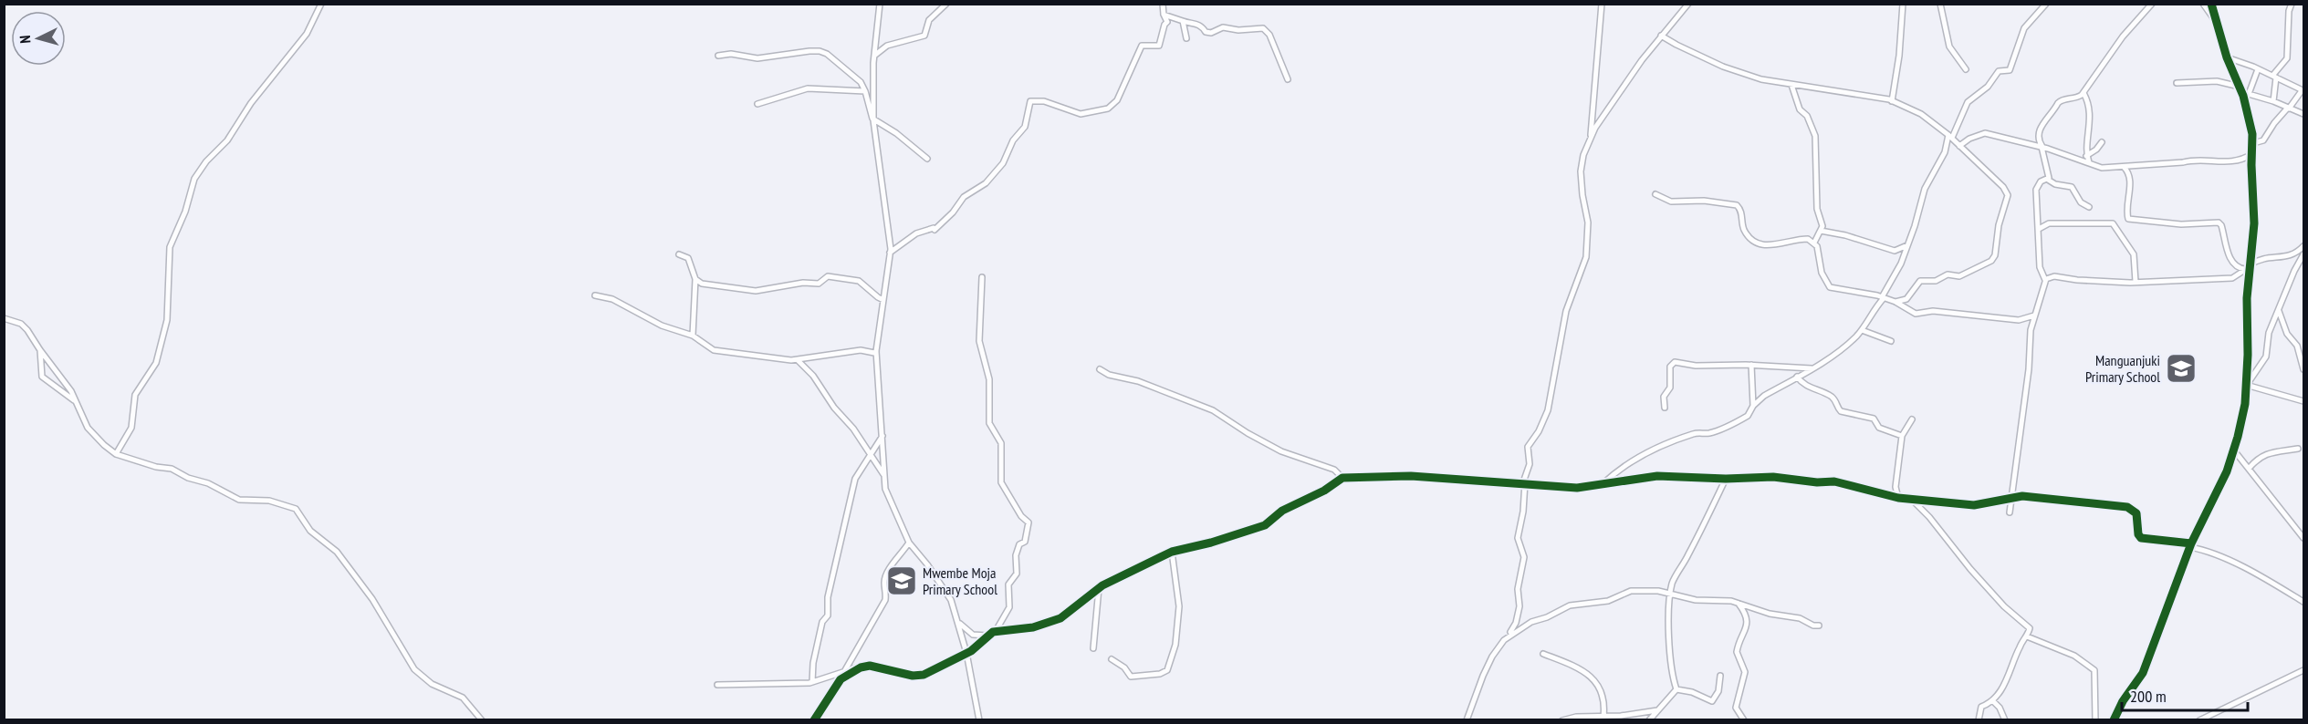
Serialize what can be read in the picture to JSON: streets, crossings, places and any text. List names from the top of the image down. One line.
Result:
{"places":{"school or university":["Manguanjuki Primary School","Mwembe Moja Primary School"]},"scale_bar":"200 m","north":"left"}
